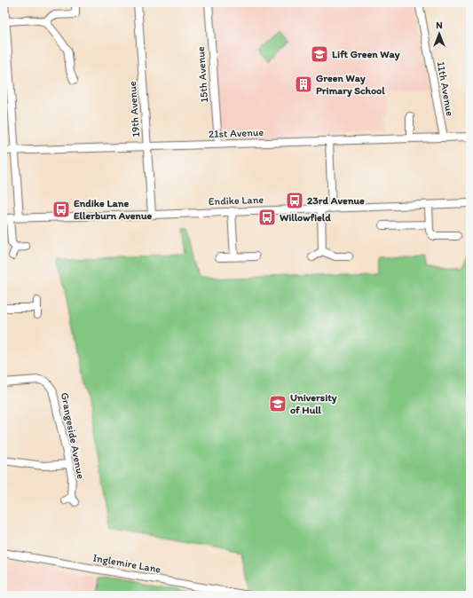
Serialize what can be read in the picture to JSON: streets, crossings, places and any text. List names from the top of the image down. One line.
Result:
{"streets":{"street":["15th Avenue","11th Avenue","19th Avenue","21st Avenue","Endike Lane","Grangeside Avenue","Inglemire Lane"]},"crossings":[["15th Avenue","21st Avenue"],["11th Avenue","21st Avenue"],["19th Avenue","21st Avenue"],["19th Avenue","Endike Lane"]],"places":{"school or university":["Lift Green Way","University of Hull"],"building":["Green Way Primary School"],"bus stop":["23rd Avenue","Endike Lane Ellerburn Avenue","Willowfield"]},"north":"top"}
